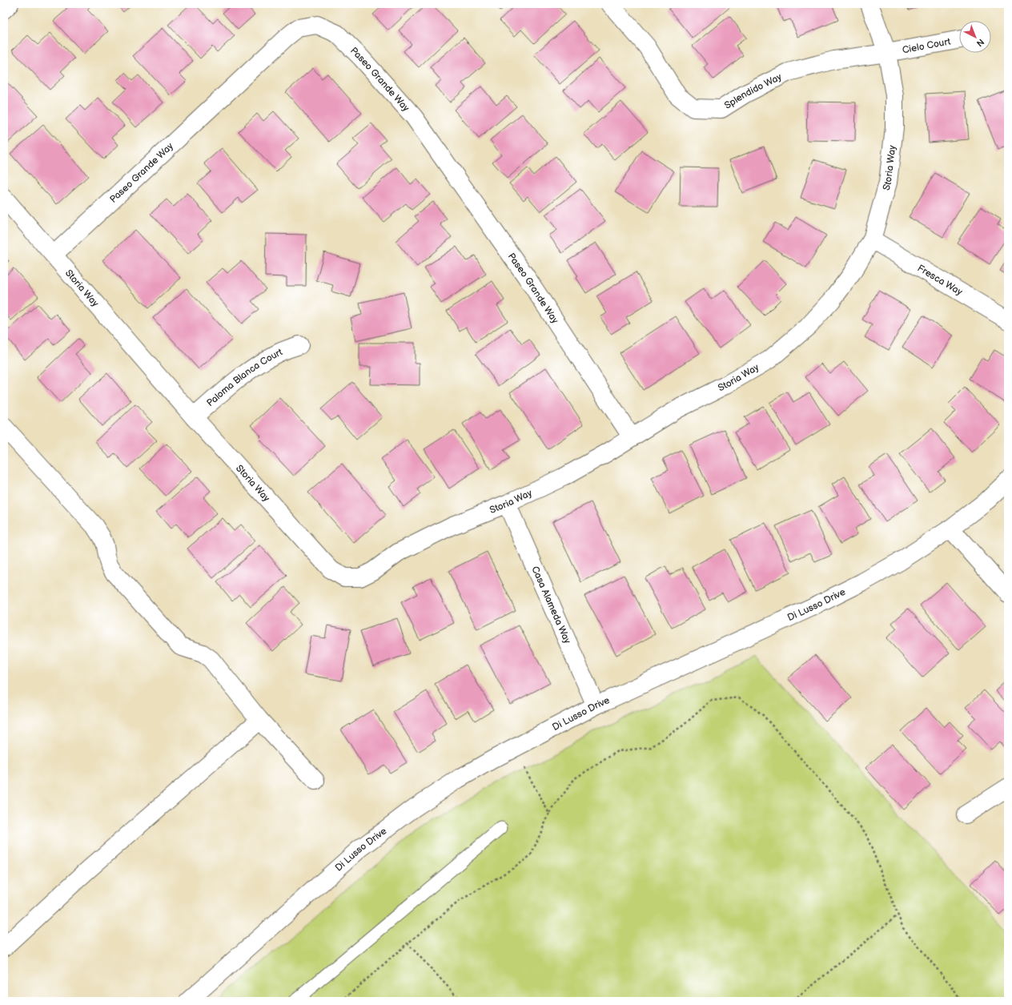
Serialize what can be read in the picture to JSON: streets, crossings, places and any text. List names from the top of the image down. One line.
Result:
{"streets":{"street":["Cielo Court","Paseo Grande Way","Splendido Way","Storia Way","Fresca Way","Paloma Blanca Court","Casa Alameda Way","Di Lusso Drive"]},"crossings":[["Cielo Court","Splendido Way"],["Cielo Court","Storia Way"],["Paseo Grande Way","Storia Way"],["Splendido Way","Storia Way"],["Storia Way","Fresca Way"],["Storia Way","Paloma Blanca Court"],["Storia Way","Casa Alameda Way"],["Casa Alameda Way","Di Lusso Drive"]],"north":"bottom right"}
